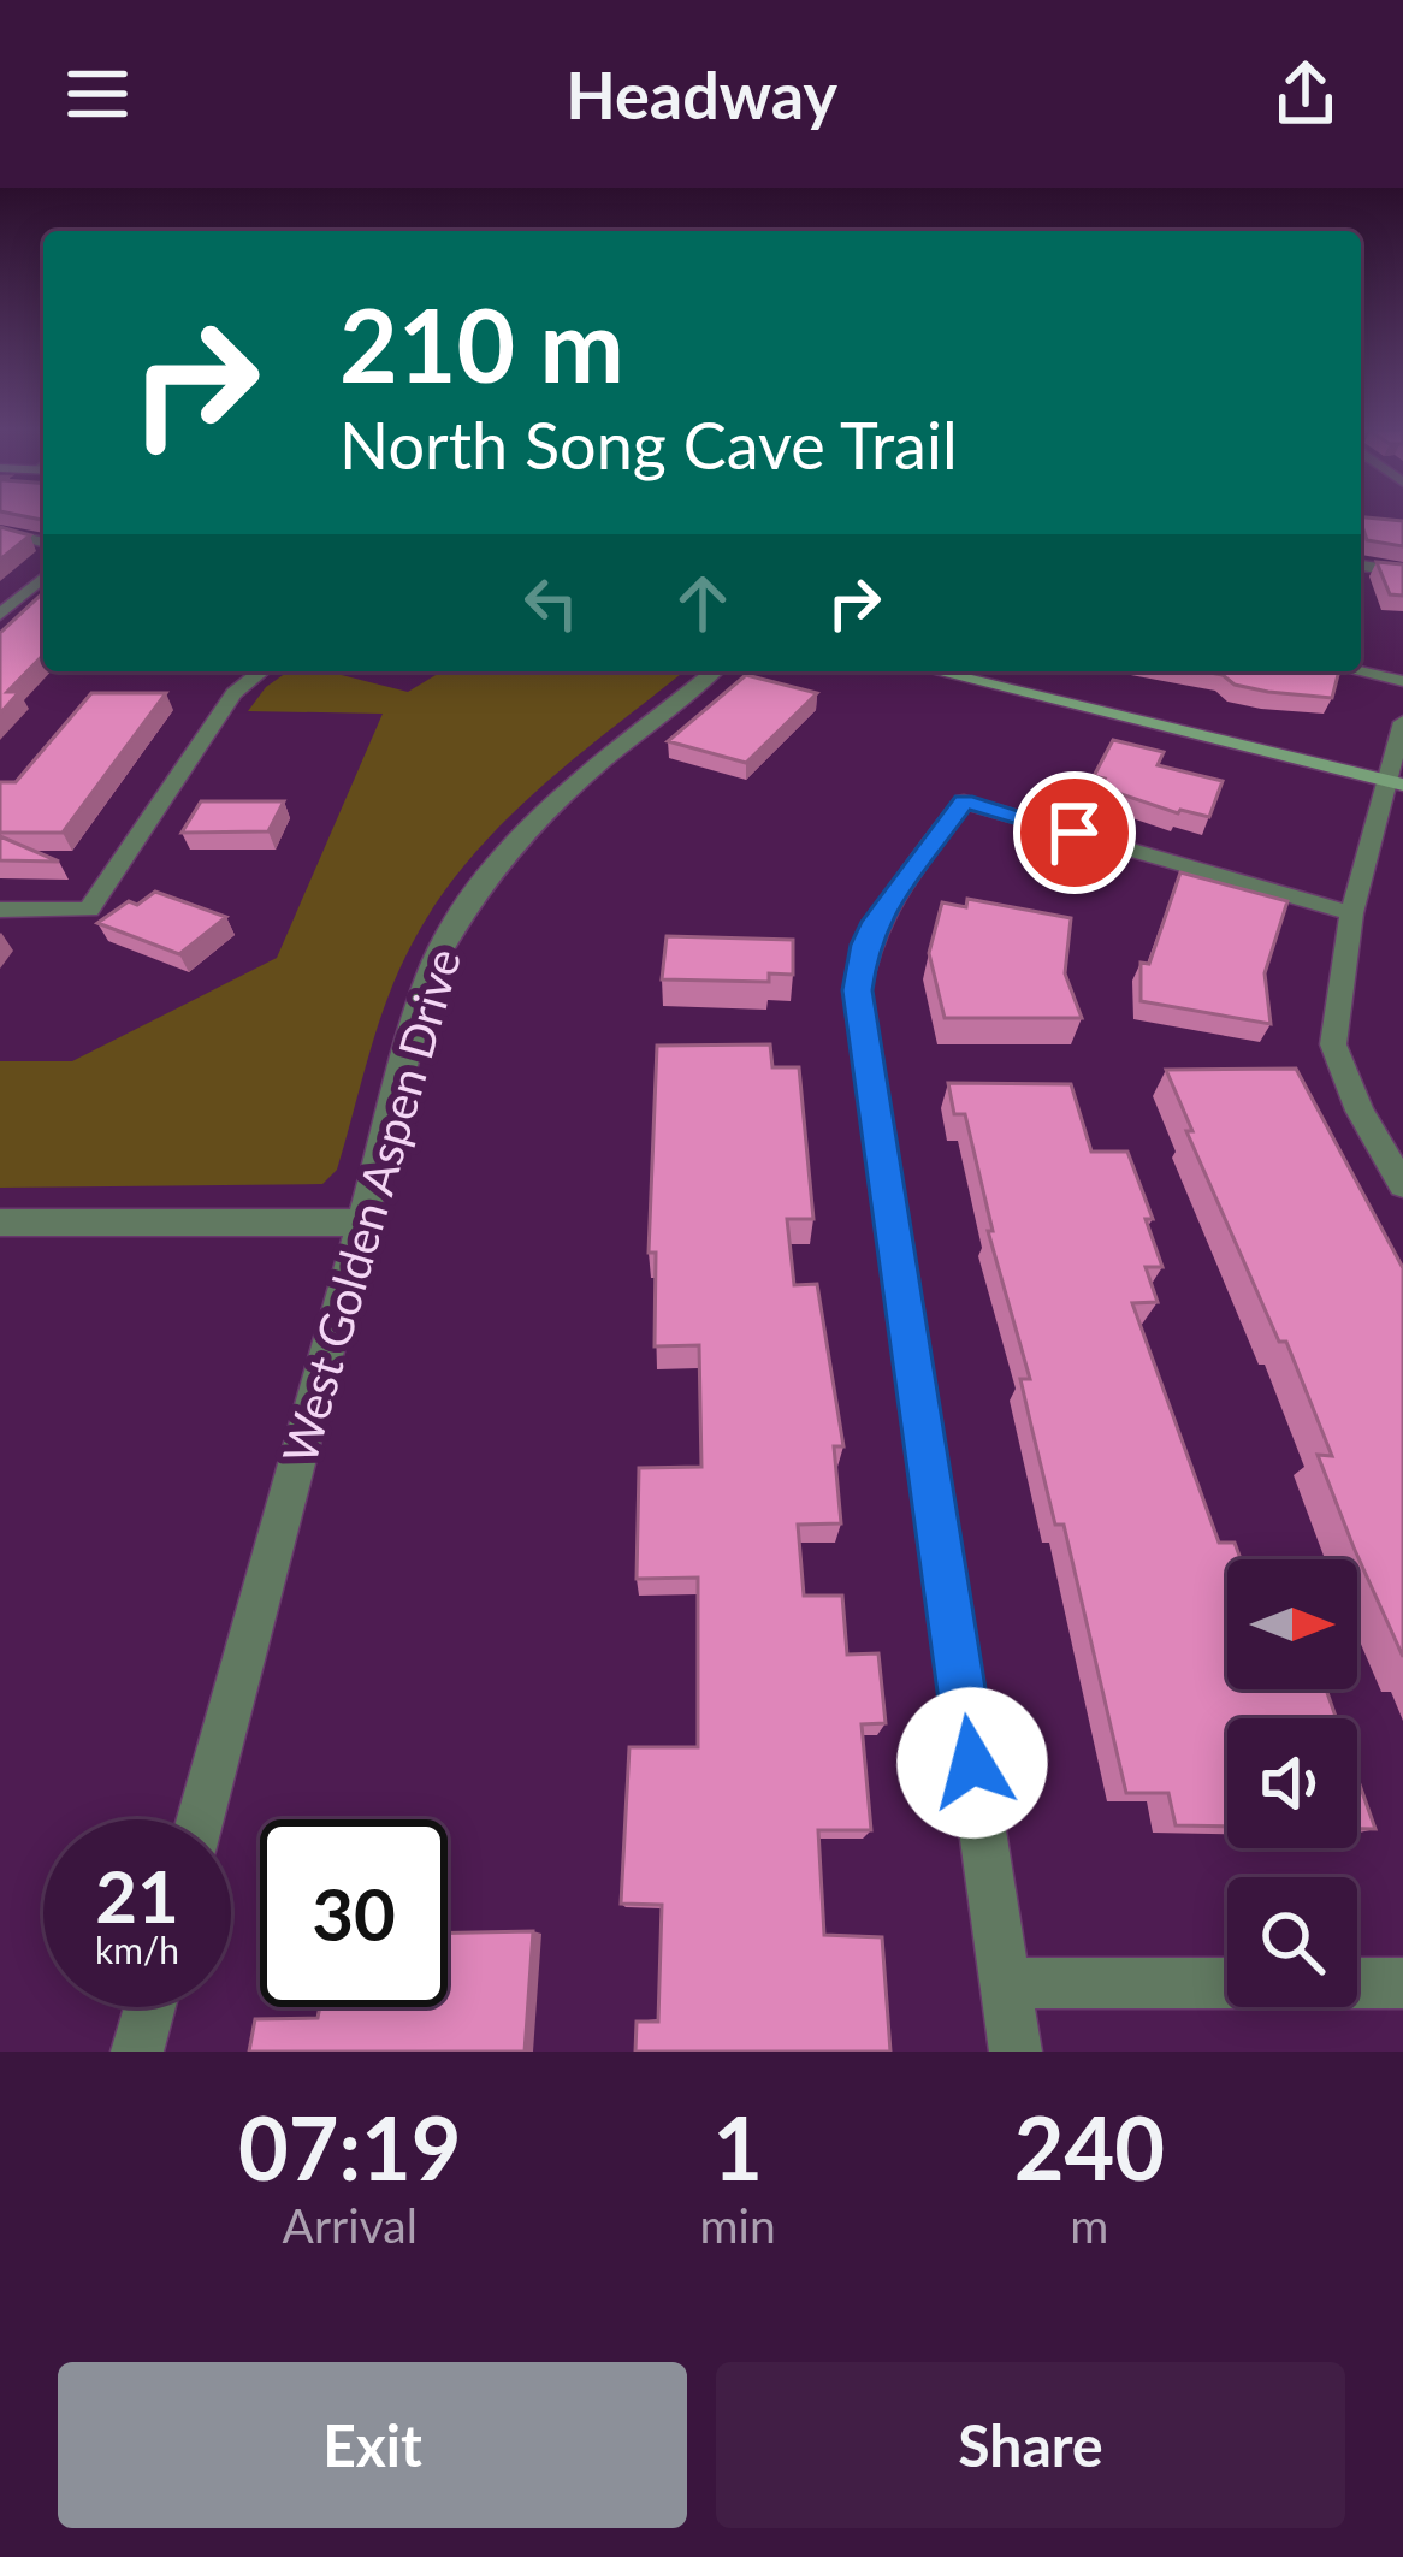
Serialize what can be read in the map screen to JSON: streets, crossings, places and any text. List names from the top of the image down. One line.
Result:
{"streets":{"street":["West Golden Aspen Drive"]},"north":"right","page":{"header":"Headway","turn":["210 m","North Song Cave Trail"],"speed":"21 km/h","limit":"30","eta":["07:19","Arrival","1","min","240","m"],"buttons":["Exit","Share"]}}
